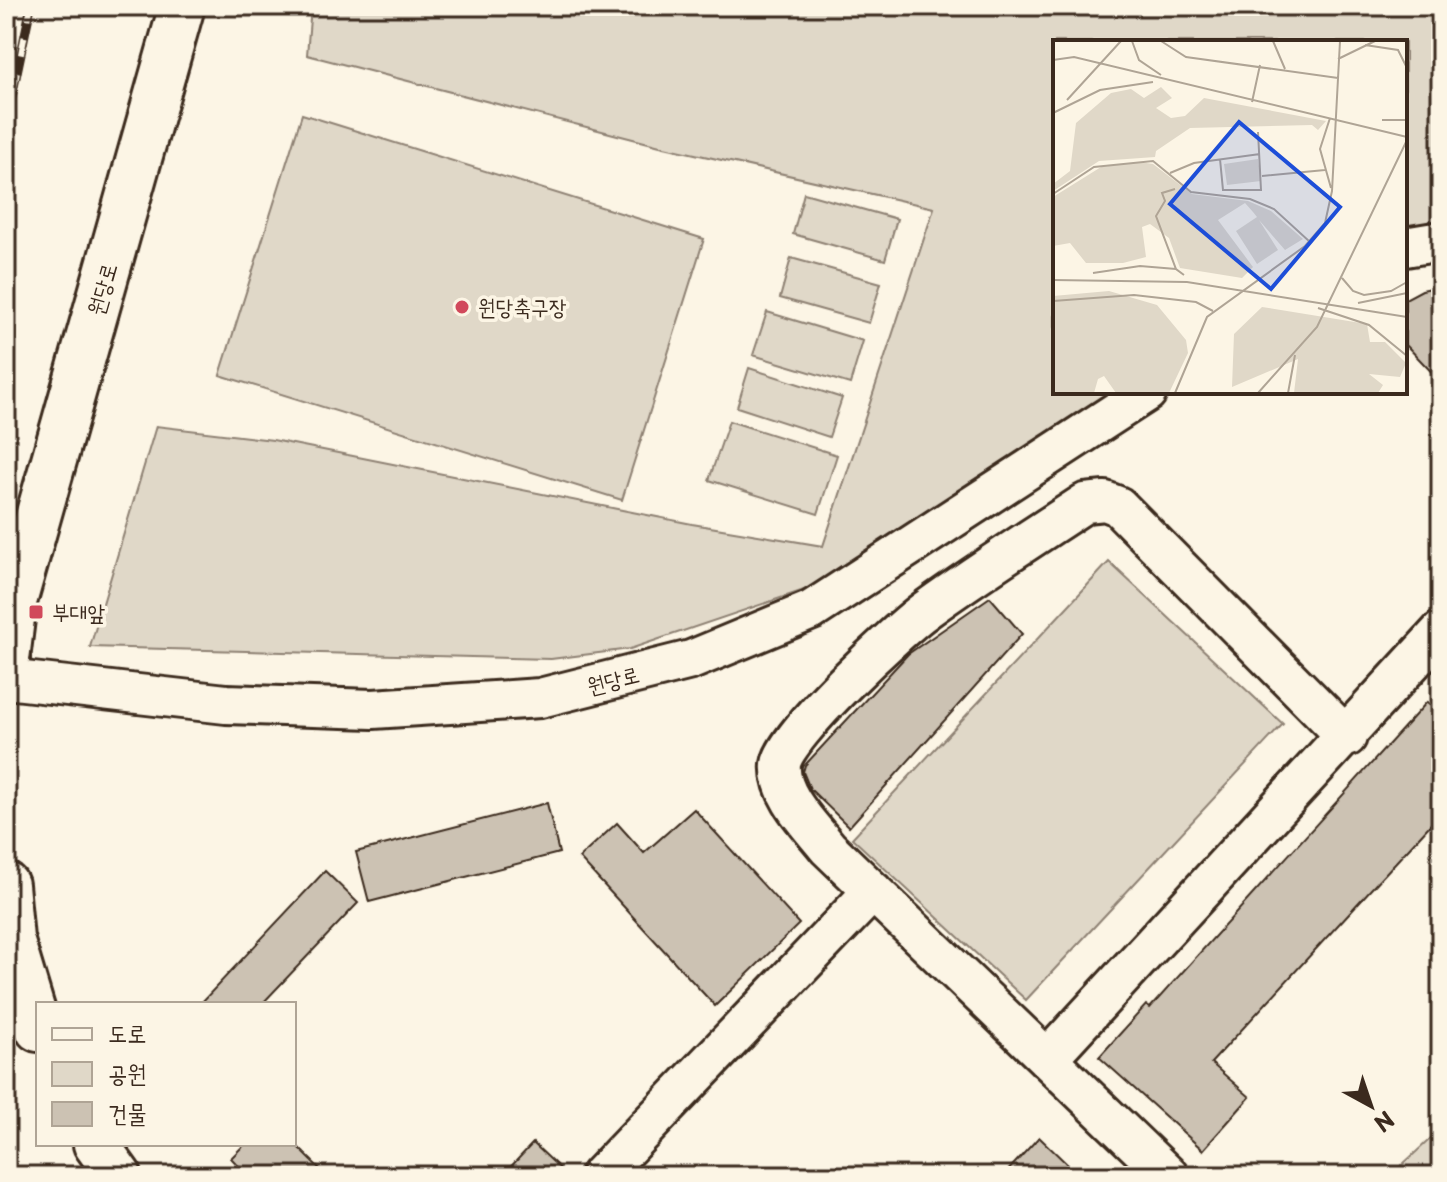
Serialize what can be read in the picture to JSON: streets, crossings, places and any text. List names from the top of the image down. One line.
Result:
{"streets":{"main road":["원당로"]},"places":{"other":["원당축구장"],"transit":["부대앞"]},"legend":["도로","공원","건물"],"north":"bottom right"}
